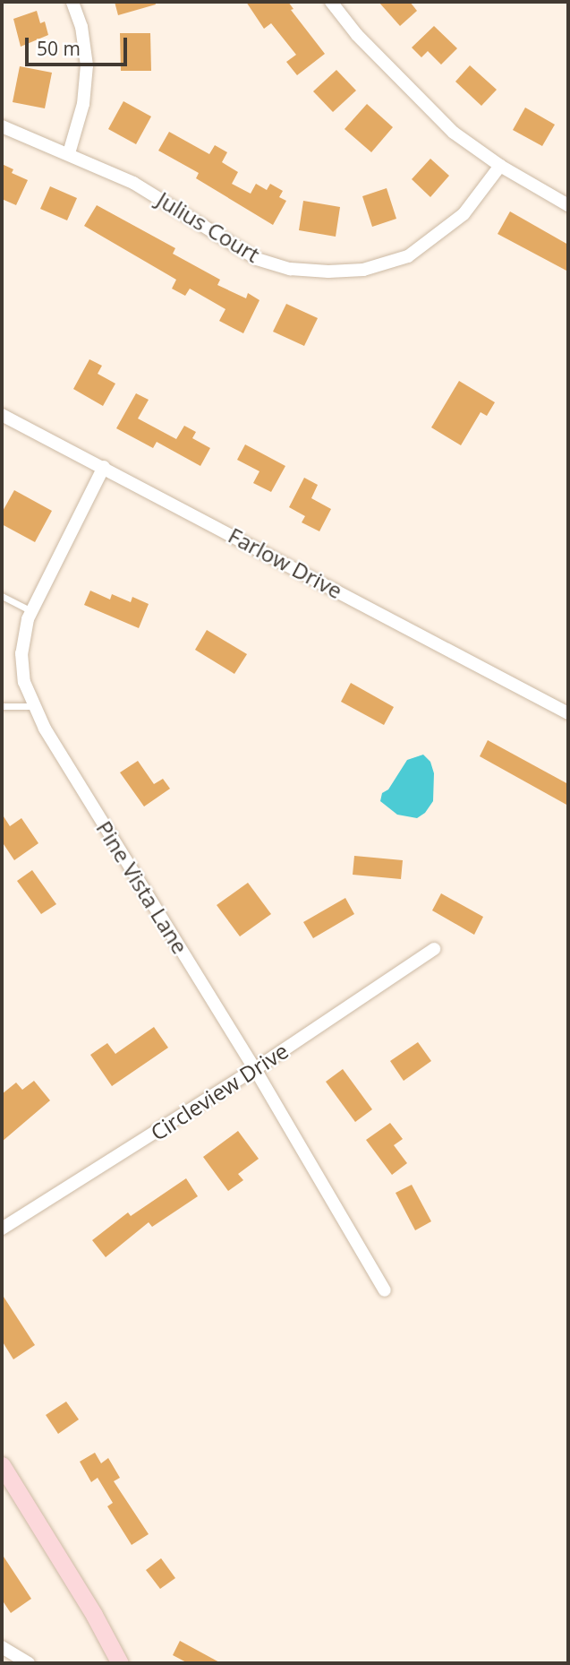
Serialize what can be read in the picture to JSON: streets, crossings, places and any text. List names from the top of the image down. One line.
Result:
{"streets":{"street":["Julius Court","Farlow Drive","Pine Vista Lane","Circleview Drive"]},"crossings":[["Farlow Drive","Pine Vista Lane"],["Pine Vista Lane","Circleview Drive"]],"scale_bar":"50 m"}
